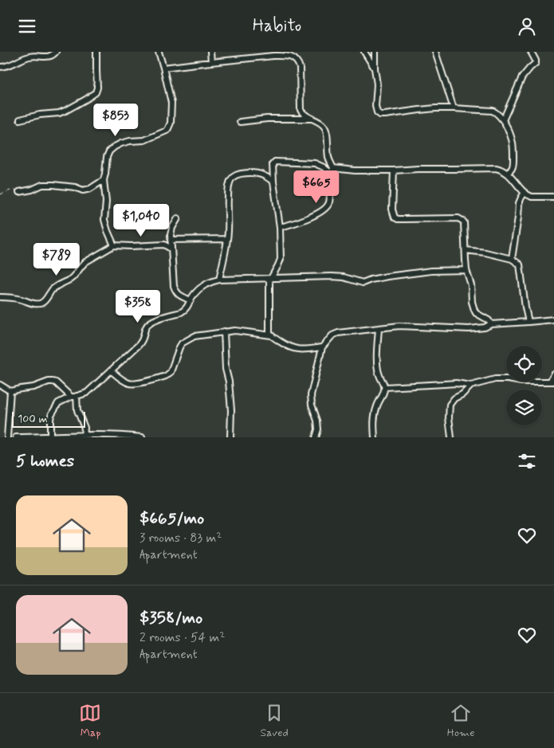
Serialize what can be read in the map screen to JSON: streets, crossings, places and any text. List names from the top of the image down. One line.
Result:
{"scale_bar":"100 m","page":{"header":"Habito","price":["$853","$665","$1,040","$789","$358"],"scale":"100 m","heading":"5 homes","list":[{"name":"$665/mo","note":"3 rooms · 83 m² · Apartment"},{"name":"$358/mo","note":"2 rooms · 54 m² · Apartment"}],"tabs":["Map","Saved","Home"]}}
